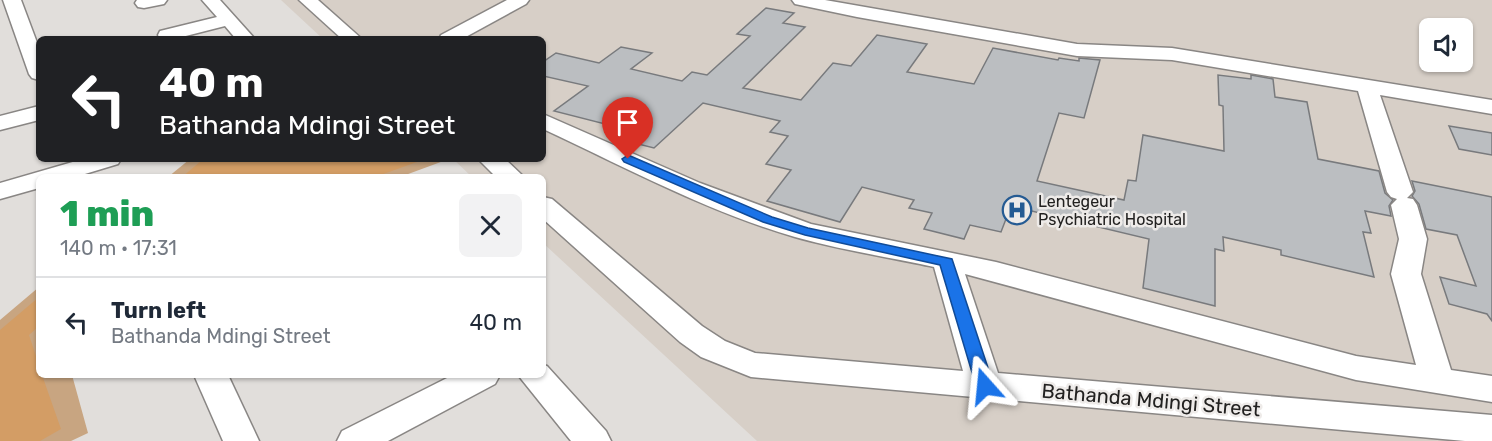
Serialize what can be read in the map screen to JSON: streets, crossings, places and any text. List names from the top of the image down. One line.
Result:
{"streets":{"street":["Bathanda Mdingi Street"]},"places":{"hospital":["Lentegeur Psychiatric Hospital"]},"page":{"turn":["40 m","Bathanda Mdingi Street"],"heading":["1 min","140 m · 17:31"],"list":[{"name":"Turn left","note":"Bathanda Mdingi Street","value":"40 m"}]}}
